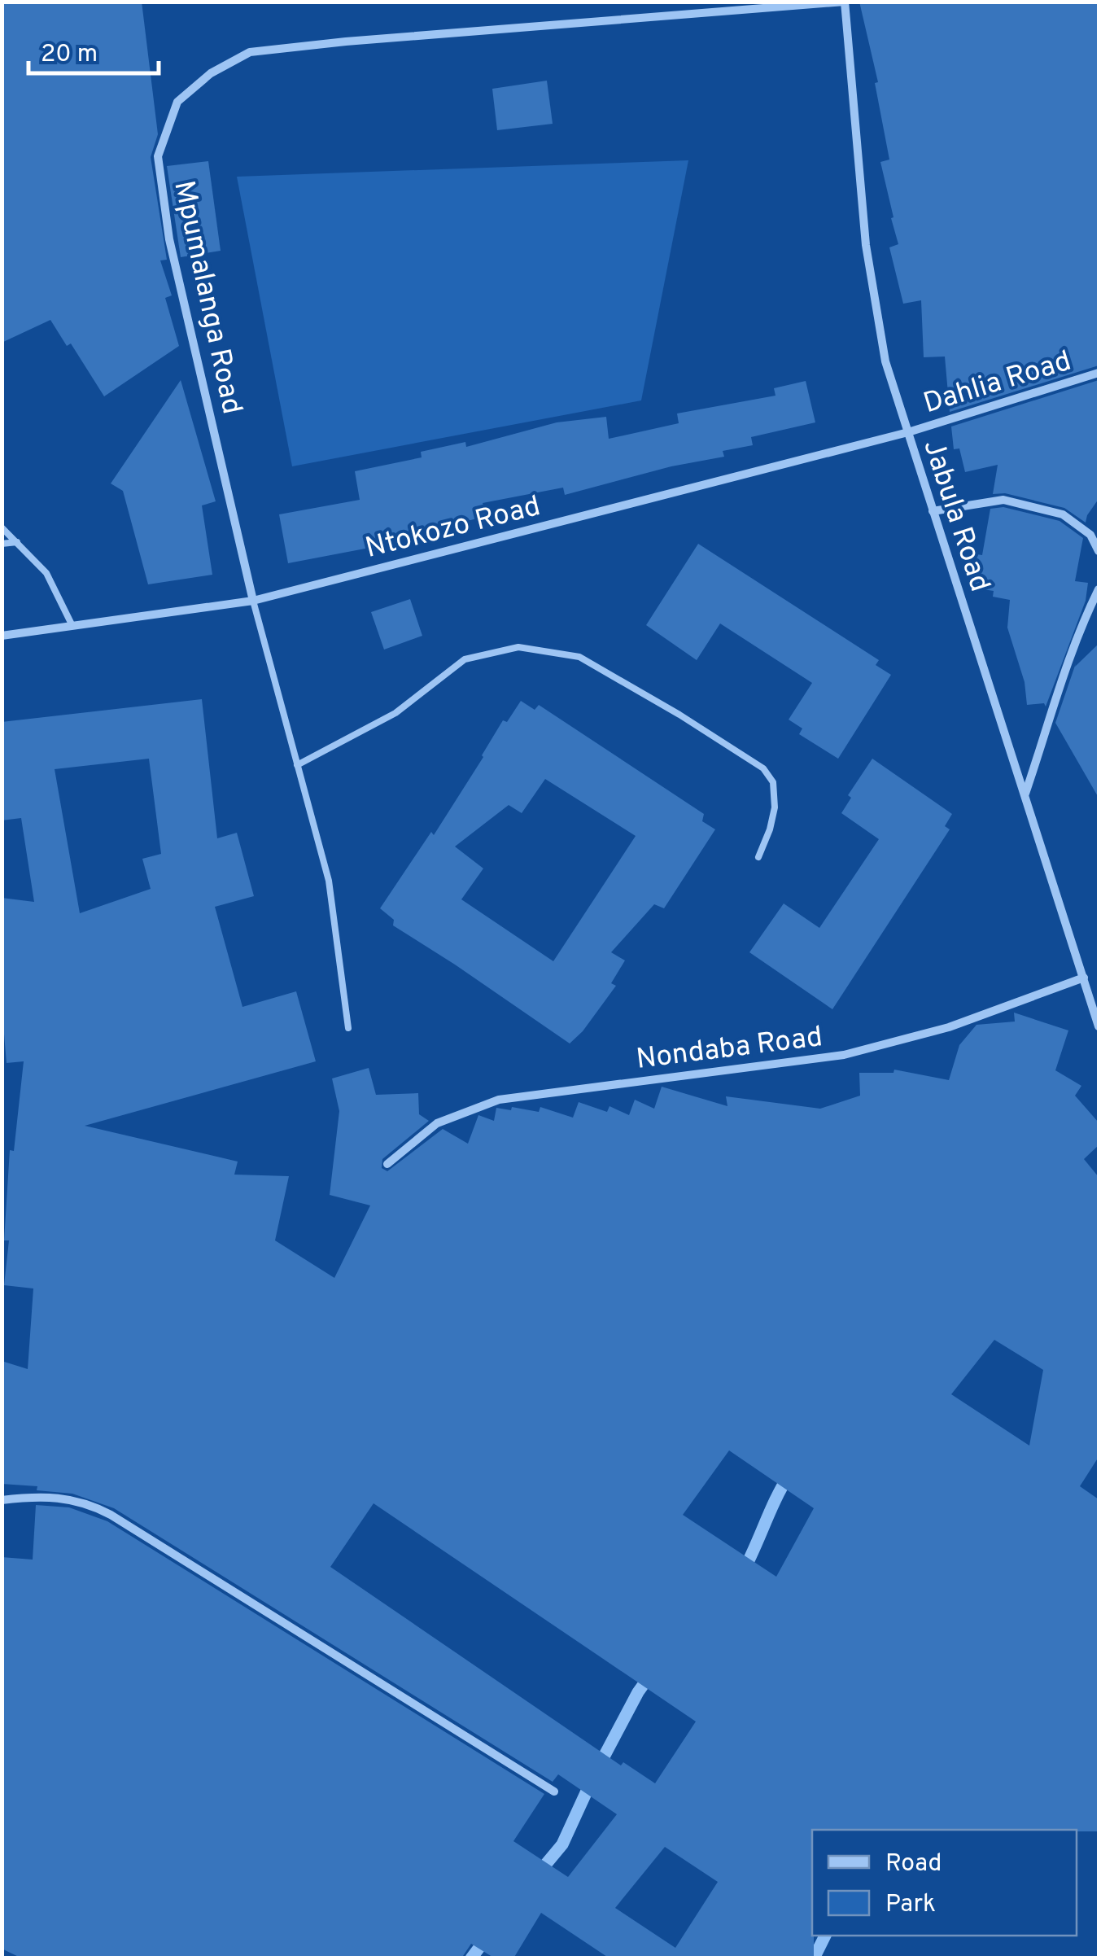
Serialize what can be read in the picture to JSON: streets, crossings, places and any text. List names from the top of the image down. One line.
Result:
{"streets":{"street":["Mpumalanga Road","Dahlia Road","Jabula Road","Ntokozo Road","Nondaba Road"]},"crossings":[["Mpumalanga Road","Jabula Road"],["Mpumalanga Road","Ntokozo Road"],["Dahlia Road","Jabula Road"],["Dahlia Road","Ntokozo Road"],["Jabula Road","Ntokozo Road"],["Jabula Road","Nondaba Road"]],"legend":["Road","Park"],"scale_bar":"20 m"}
